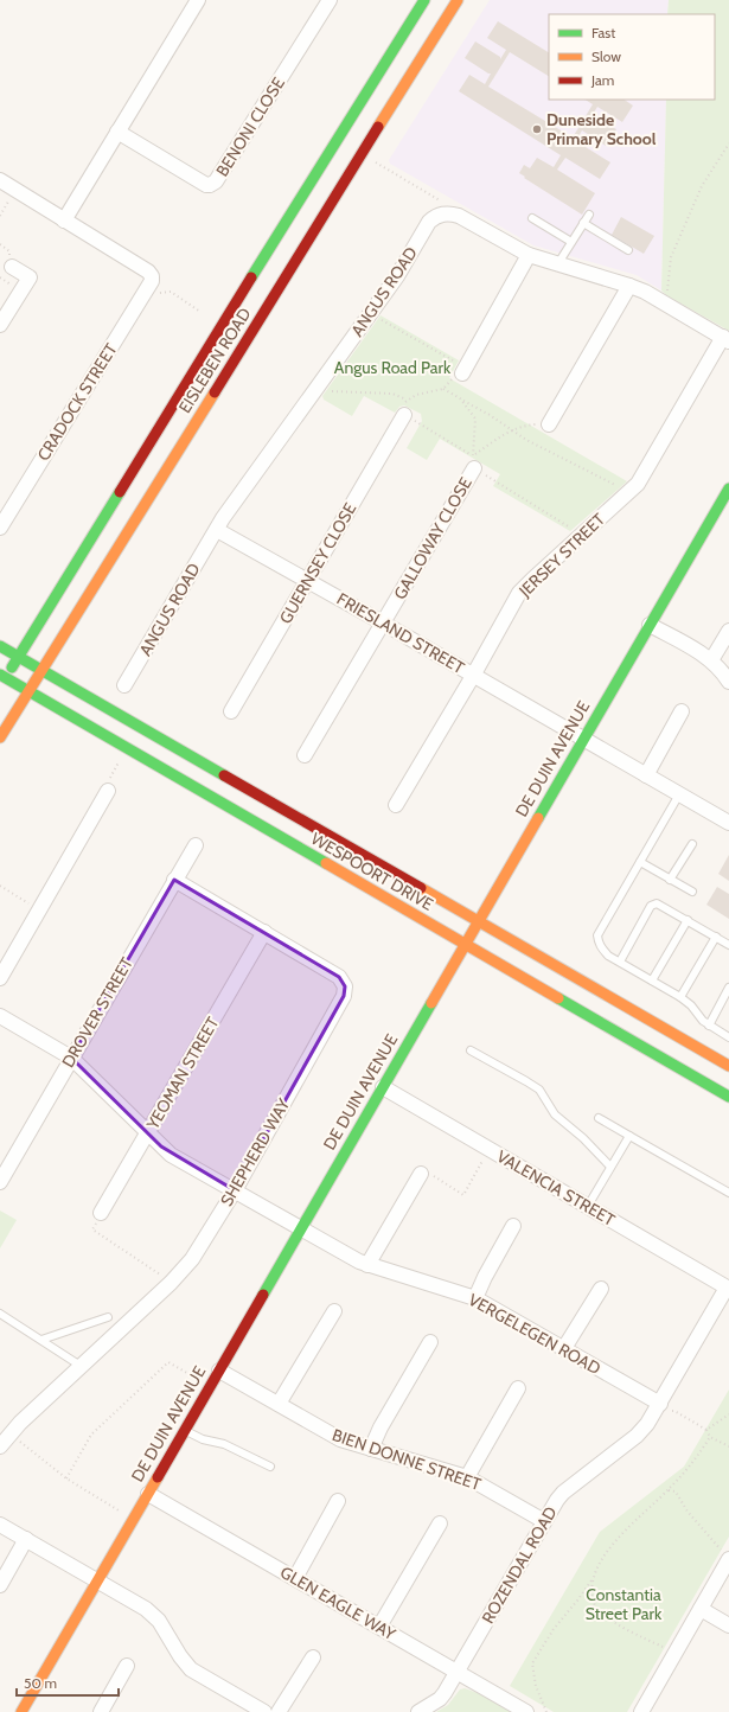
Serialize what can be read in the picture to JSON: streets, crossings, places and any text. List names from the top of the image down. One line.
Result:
{"streets":{"main road":["EISLEBEN ROAD","DE DUIN AVENUE","WESPOORT DRIVE"],"street":["BENONI CLOSE","ANGUS ROAD","CRADOCK STREET","GALLOWAY CLOSE","JERSEY STREET","GUERNSEY CLOSE","FRIESLAND STREET","DROVER STREET","YEOMAN STREET","SHEPHERD WAY","VALENCIA STREET","VERGELEGEN ROAD","BIEN DONNE STREET","ROZENDAL ROAD","GLEN EAGLE WAY"]},"crossings":[["ANGUS ROAD","JERSEY STREET"],["ANGUS ROAD","FRIESLAND STREET"],["EISLEBEN ROAD","WESPOORT DRIVE"],["GALLOWAY CLOSE","FRIESLAND STREET"],["JERSEY STREET","FRIESLAND STREET"],["GUERNSEY CLOSE","FRIESLAND STREET"],["FRIESLAND STREET","DE DUIN AVENUE"],["DE DUIN AVENUE","WESPOORT DRIVE"],["DE DUIN AVENUE","VALENCIA STREET"],["DE DUIN AVENUE","VERGELEGEN ROAD"],["DE DUIN AVENUE","BIEN DONNE STREET"],["DE DUIN AVENUE","GLEN EAGLE WAY"],["DROVER STREET","SHEPHERD WAY"],["DROVER STREET","VERGELEGEN ROAD"],["YEOMAN STREET","SHEPHERD WAY"],["YEOMAN STREET","VERGELEGEN ROAD"],["SHEPHERD WAY","VERGELEGEN ROAD"],["VALENCIA STREET","ROZENDAL ROAD"],["VERGELEGEN ROAD","ROZENDAL ROAD"],["BIEN DONNE STREET","ROZENDAL ROAD"],["ROZENDAL ROAD","GLEN EAGLE WAY"]],"parks":["Angus Road Park","Constantia Street Park"],"places":["Duneside Primary School"],"legend":["Fast","Slow","Jam"],"scale_bar":"50 m"}
